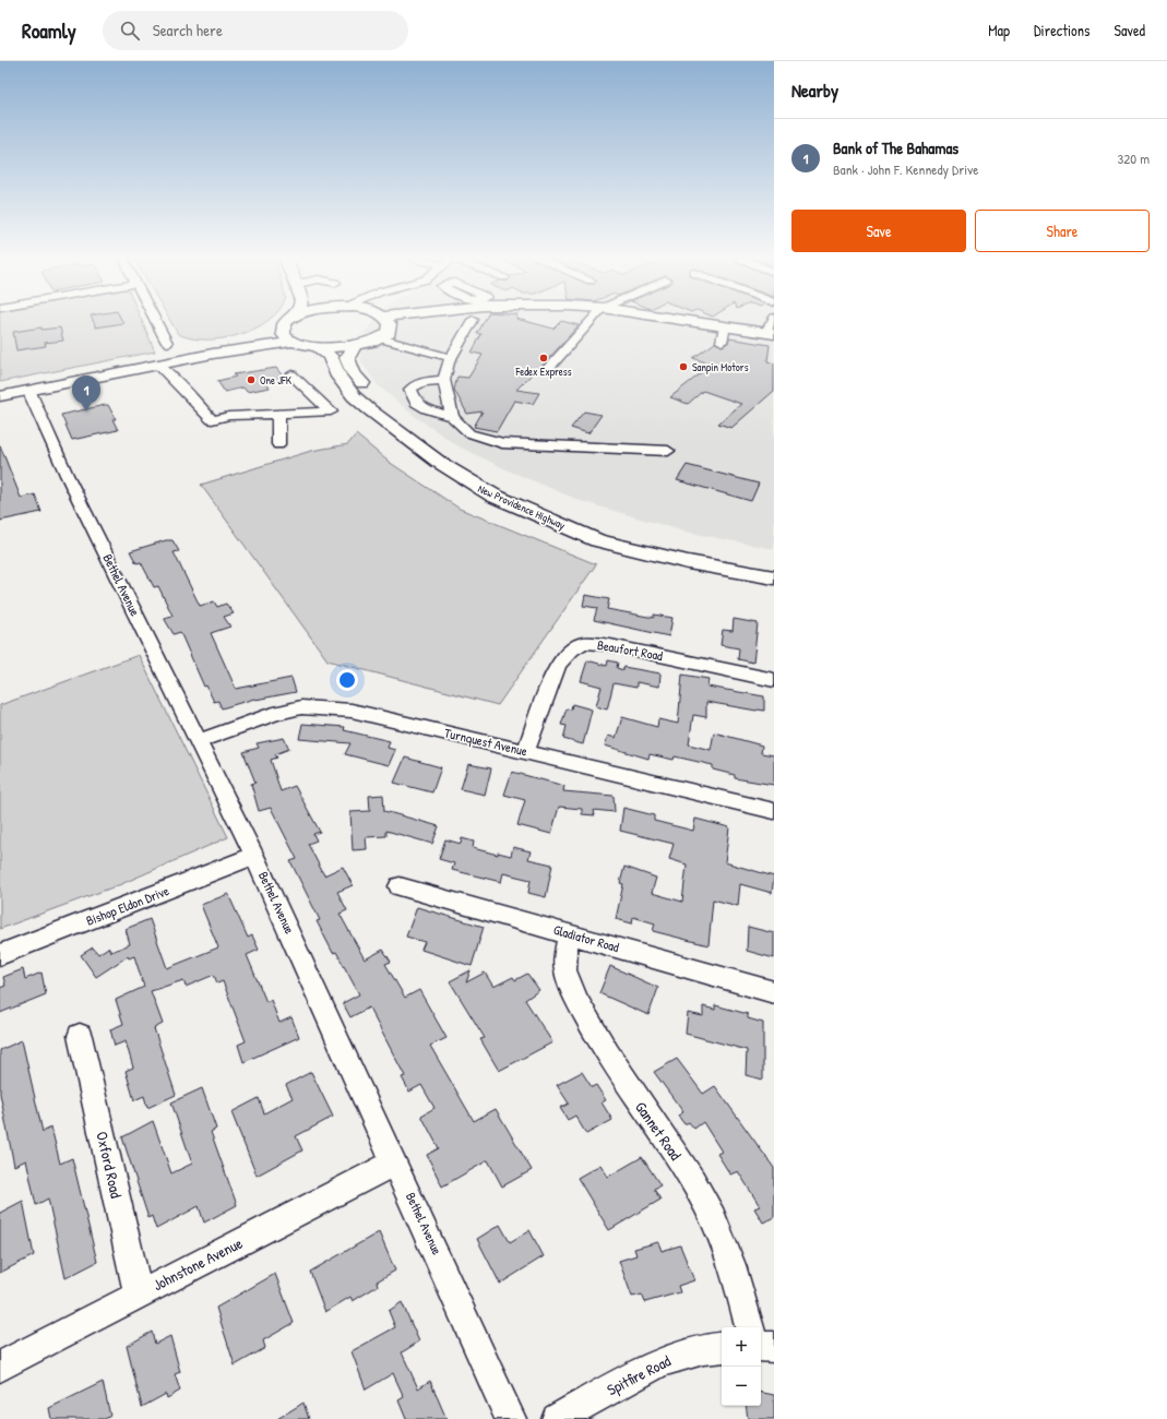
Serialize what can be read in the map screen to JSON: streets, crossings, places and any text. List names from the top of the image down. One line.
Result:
{"streets":{"main road":["New Providence Highway"],"street":["Bethel Avenue","Beaufort Road","Turnquest Avenue","Bishop Eldon Drive","Gladiator Road","Gannet Road","Oxford Road","Johnstone Avenue","Spitfire Road"]},"crossings":[["Bethel Avenue","Turnquest Avenue"],["Bethel Avenue","Bishop Eldon Drive"],["Bethel Avenue","Johnstone Avenue"],["Beaufort Road","Turnquest Avenue"],["Gladiator Road","Gannet Road"],["Oxford Road","Johnstone Avenue"]],"places":["Fedex Express","Sanpin Motors","One JFK"],"page":{"header":"Roamly","search":"Search here","nav":["Map","Directions","Saved"],"heading":"Nearby","list":[{"mark":"1","name":"Bank of The Bahamas","note":"Bank · John F. Kennedy Drive","value":"320 m"}],"buttons":["Save","Share"],"pins":"1","map_buttons":["+","−"]}}
